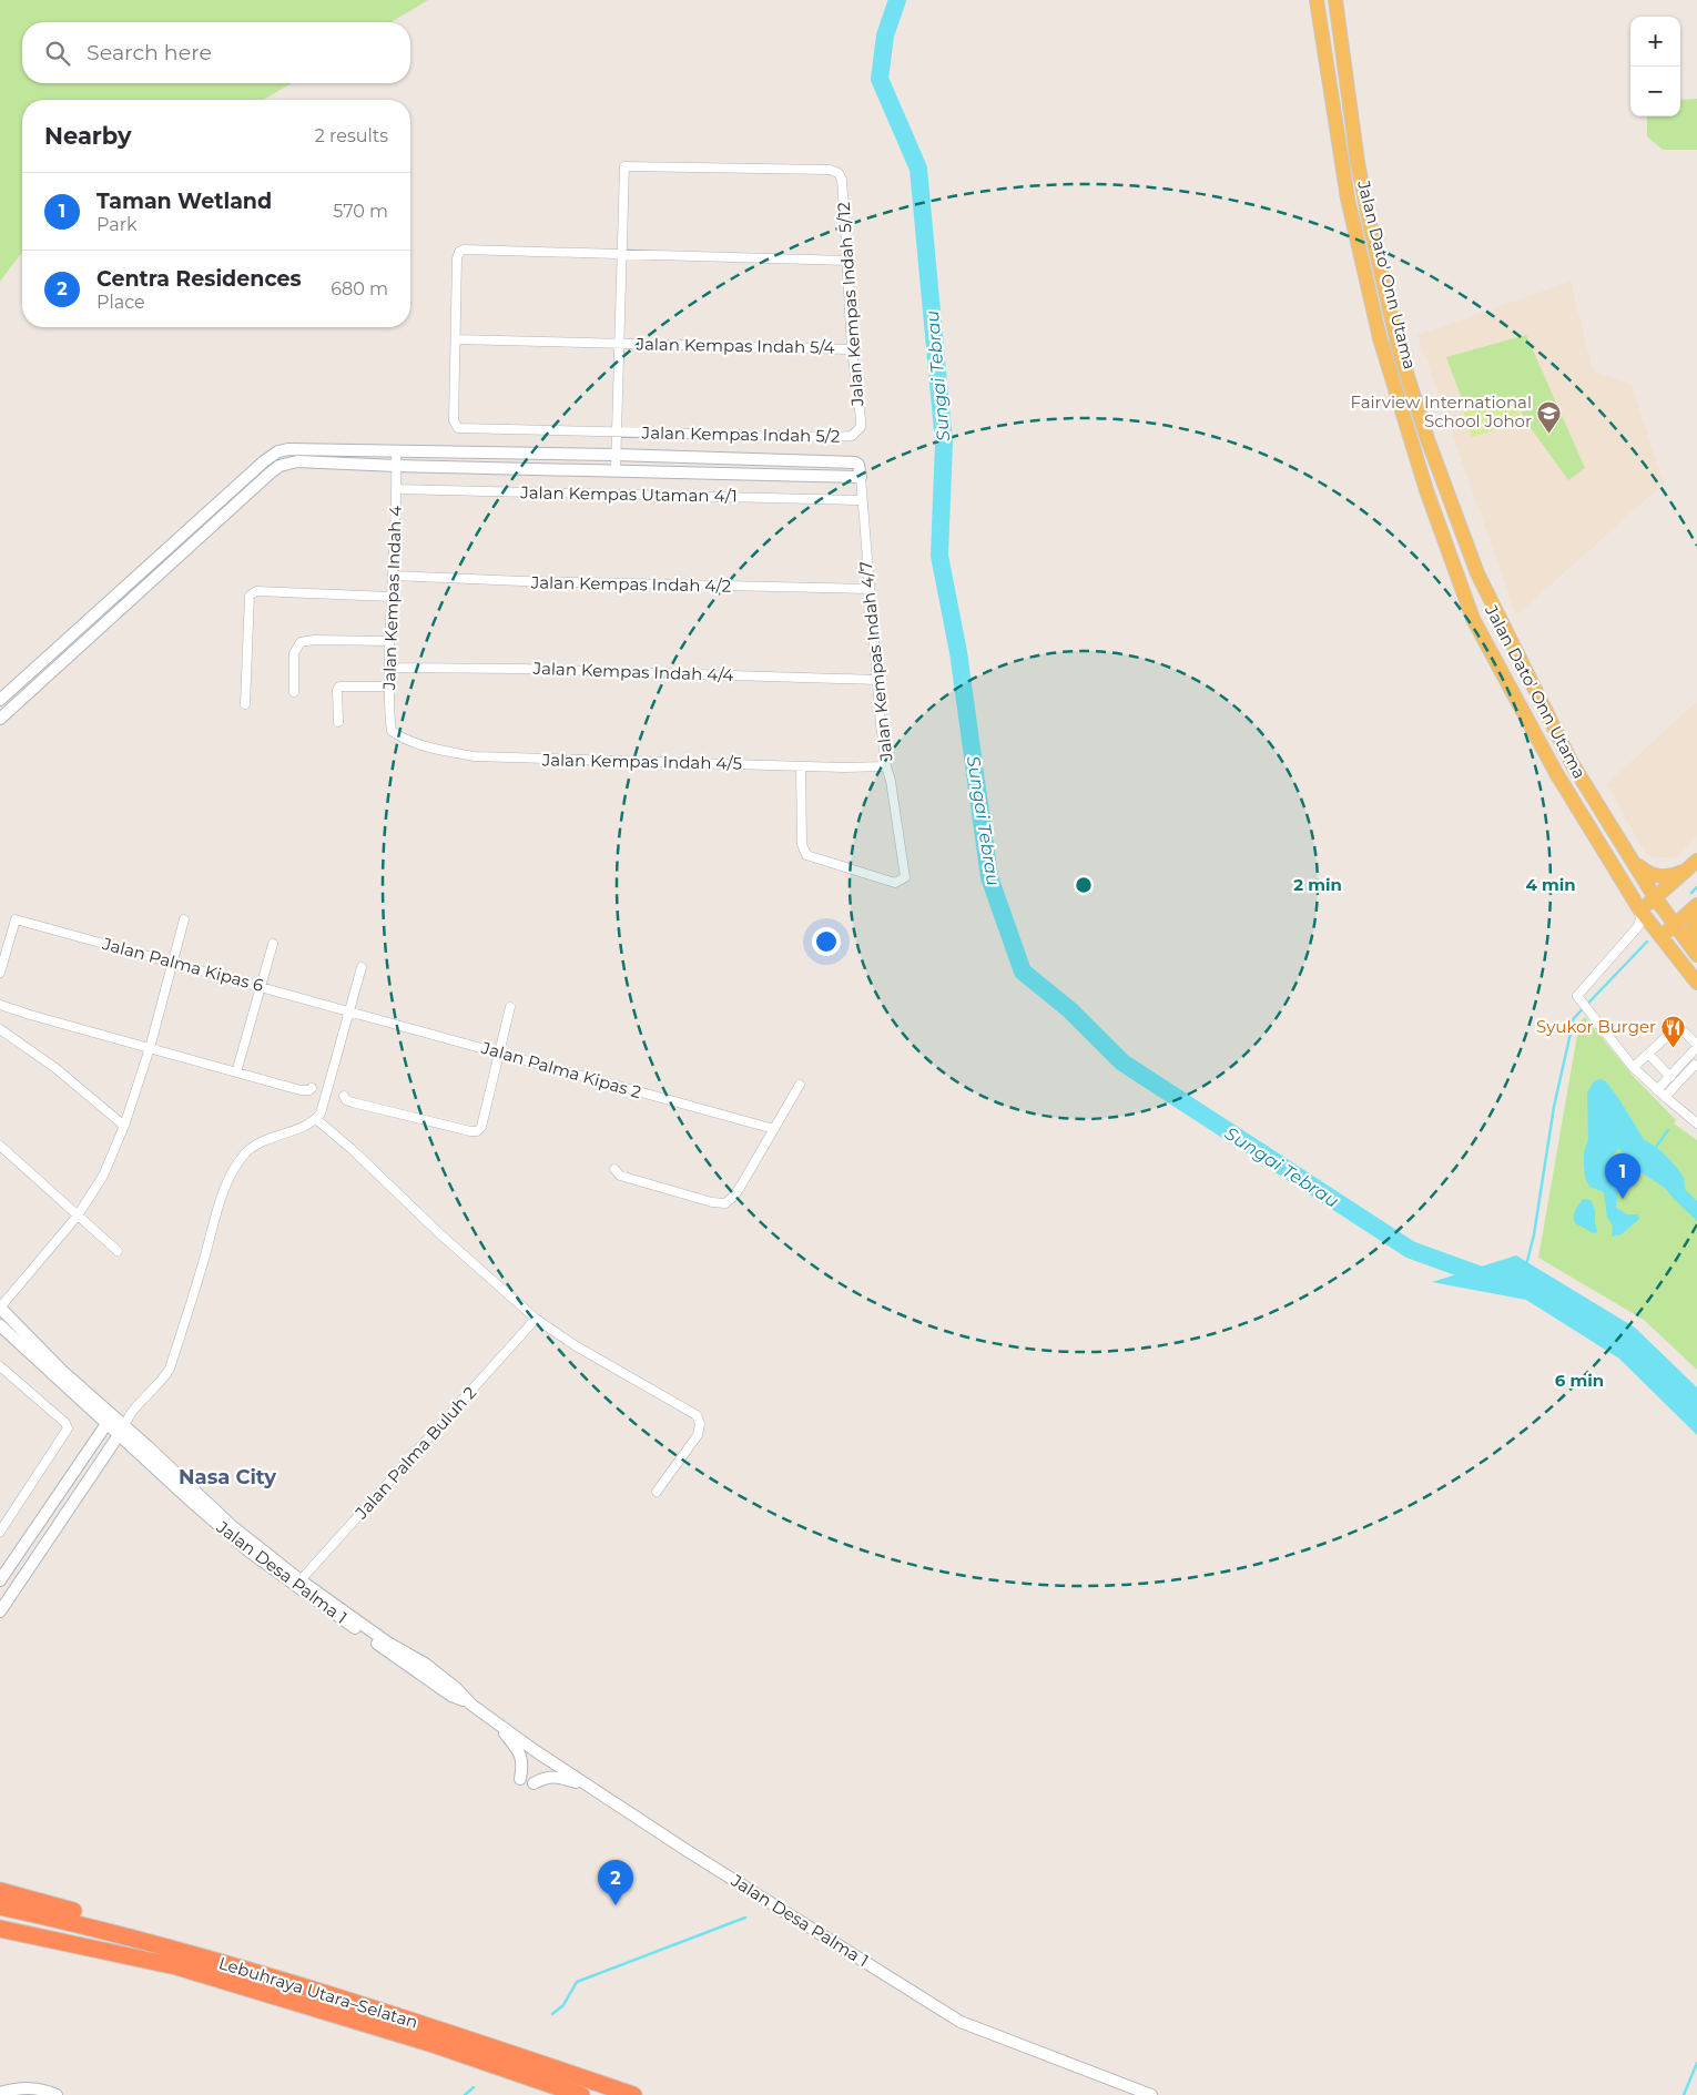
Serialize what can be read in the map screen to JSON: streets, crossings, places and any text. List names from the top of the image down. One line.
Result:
{"streets":{"highway":["Lebuhraya Utara–Selatan"],"main road":["Jalan Dato' Onn Utama"],"street":["Jalan Kempas Indah 5/12","Jalan Kempas Indah 5/4","Jalan Kempas Indah 5/2","Jalan Kempas Utaman 4/1","Jalan Kempas Indah 4/2","Jalan Kempas Indah 4","Jalan Kempas Indah 4/7","Jalan Kempas Indah 4/4","Jalan Kempas Indah 4/5","Jalan Palma Kipas 6","Jalan Palma Kipas 2","Jalan Palma Buluh 2","Jalan Desa Palma 1"]},"crossings":[["Jalan Kempas Indah 5/12","Jalan Kempas Indah 5/4"],["Jalan Kempas Indah 5/12","Jalan Kempas Indah 5/2"],["Jalan Kempas Indah 5/4","Jalan Kempas Indah 5/2"],["Jalan Kempas Utaman 4/1","Jalan Kempas Indah 4"],["Jalan Kempas Utaman 4/1","Jalan Kempas Indah 4/7"],["Jalan Kempas Indah 4/2","Jalan Kempas Indah 4"],["Jalan Kempas Indah 4/2","Jalan Kempas Indah 4/7"],["Jalan Kempas Indah 4","Jalan Kempas Indah 4/4"],["Jalan Kempas Indah 4","Jalan Kempas Indah 4/5"],["Jalan Kempas Indah 4/7","Jalan Kempas Indah 4/4"],["Jalan Kempas Indah 4/7","Jalan Kempas Indah 4/5"],["Jalan Palma Kipas 6","Jalan Palma Kipas 2"],["Jalan Palma Buluh 2","Jalan Desa Palma 1"]],"districts":["Nasa City"],"water":["Sungai Tebrau"],"places":{"school or university":["Fairview International School Johor"],"restaurant":["Syukor Burger"]},"page":{"map_buttons":["+","−"],"search":"Search here","heading":["Nearby","2 results"],"list":[{"mark":"1","name":"Taman Wetland","note":"Park","value":"570 m"},{"mark":"2","name":"Centra Residences","note":"Place","value":"680 m"}],"pins":["1","2"]},"rings":["2 min","4 min","6 min"]}
